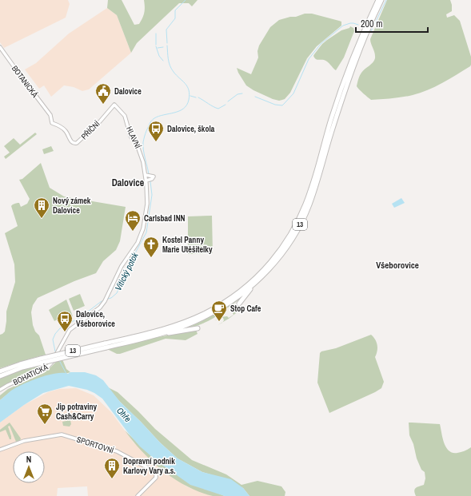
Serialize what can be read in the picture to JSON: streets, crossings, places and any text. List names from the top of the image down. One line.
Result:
{"streets":{"highway":["13"],"street":["BOTANICKÁ","PŘÍČNÍ","HLAVNÍ","BOHATICKÁ","SPORTOVNÍ"]},"crossings":[["BOTANICKÁ","PŘÍČNÍ"],["PŘÍČNÍ","HLAVNÍ"],["HLAVNÍ","BOHATICKÁ"]],"districts":["Dalovice","Všeborovice"],"water":["Vitický potok","Ohře"],"places":{"public building":["Dalovice"],"bus stop":["Dalovice, škola","Dalovice, Všeborovice"],"building":["Nový zámek Dalovice","Dopravní podnik Karlovy Vary a.s."],"hotel":["Carlsbad INN"],"church":["Kostel Panny Marie Utěšitelky"],"cafe":["Stop Cafe"],"supermarket":["Jip potraviny Cash&Carry"]},"scale_bar":"200 m","north":"top"}
